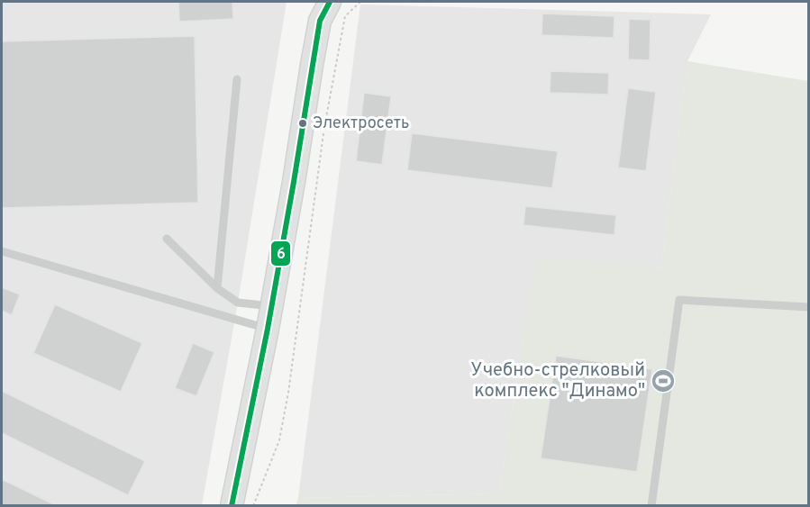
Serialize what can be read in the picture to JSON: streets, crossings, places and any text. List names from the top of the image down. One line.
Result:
{"places":{"other":["Электросеть"],"sports":["Учебно-стрелковый комплекс \"Динамо\""]},"lines":["transit line 6"]}
